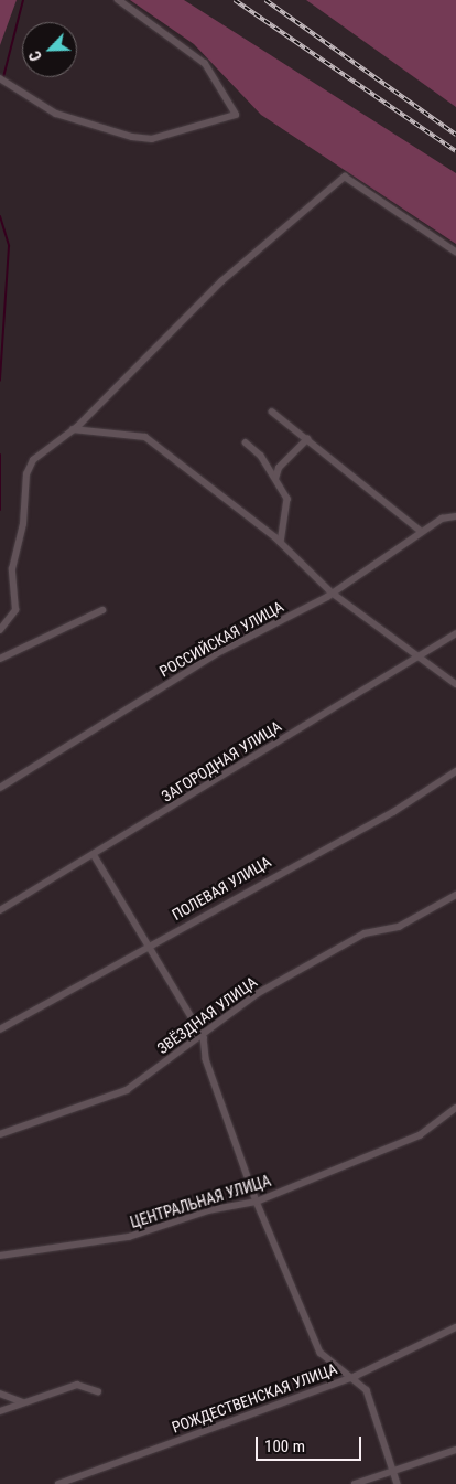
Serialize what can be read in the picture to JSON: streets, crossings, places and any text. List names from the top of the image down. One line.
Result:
{"streets":{"street":["РОССИЙСКАЯ УЛИЦА","ЗАГОРОДНАЯ УЛИЦА","ПОЛЕВАЯ УЛИЦА","ЗВЁЗДНАЯ УЛИЦА","ЦЕНТРАЛЬНАЯ УЛИЦА","РОЖДЕСТВЕНСКАЯ УЛИЦА"]},"scale_bar":"100 m","north":"bottom left"}
